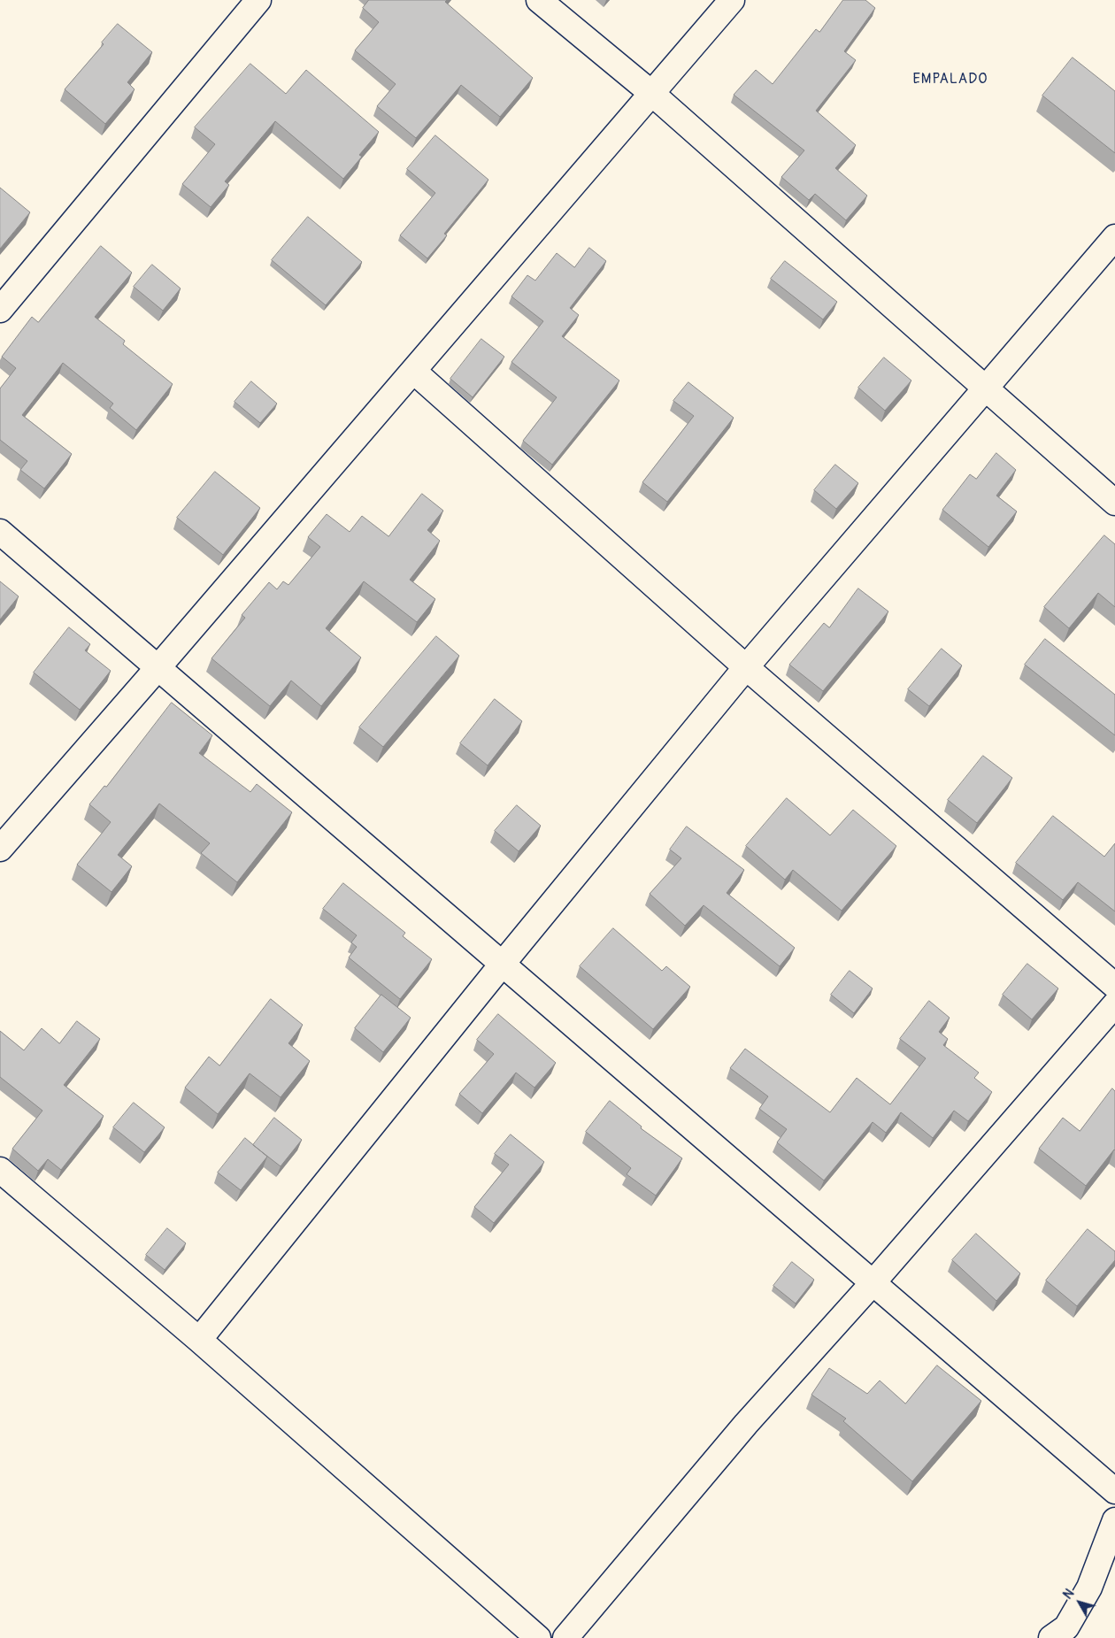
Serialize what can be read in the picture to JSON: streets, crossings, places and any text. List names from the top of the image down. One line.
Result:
{"districts":["EMPALADO"],"north":"top left"}
